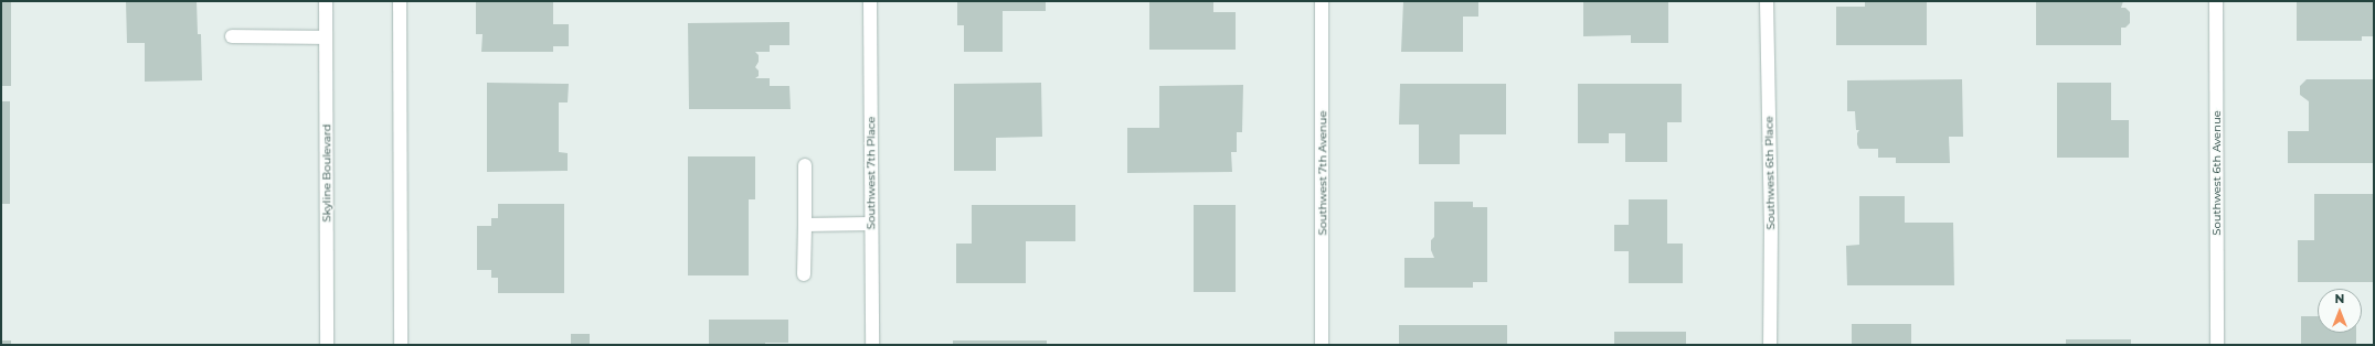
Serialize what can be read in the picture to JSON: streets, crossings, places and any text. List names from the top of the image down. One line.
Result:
{"streets":{"street":["Skyline Boulevard","Southwest 7th Place","Southwest 7th Avenue","Southwest 6th Place","Southwest 6th Avenue"]},"north":"top"}
